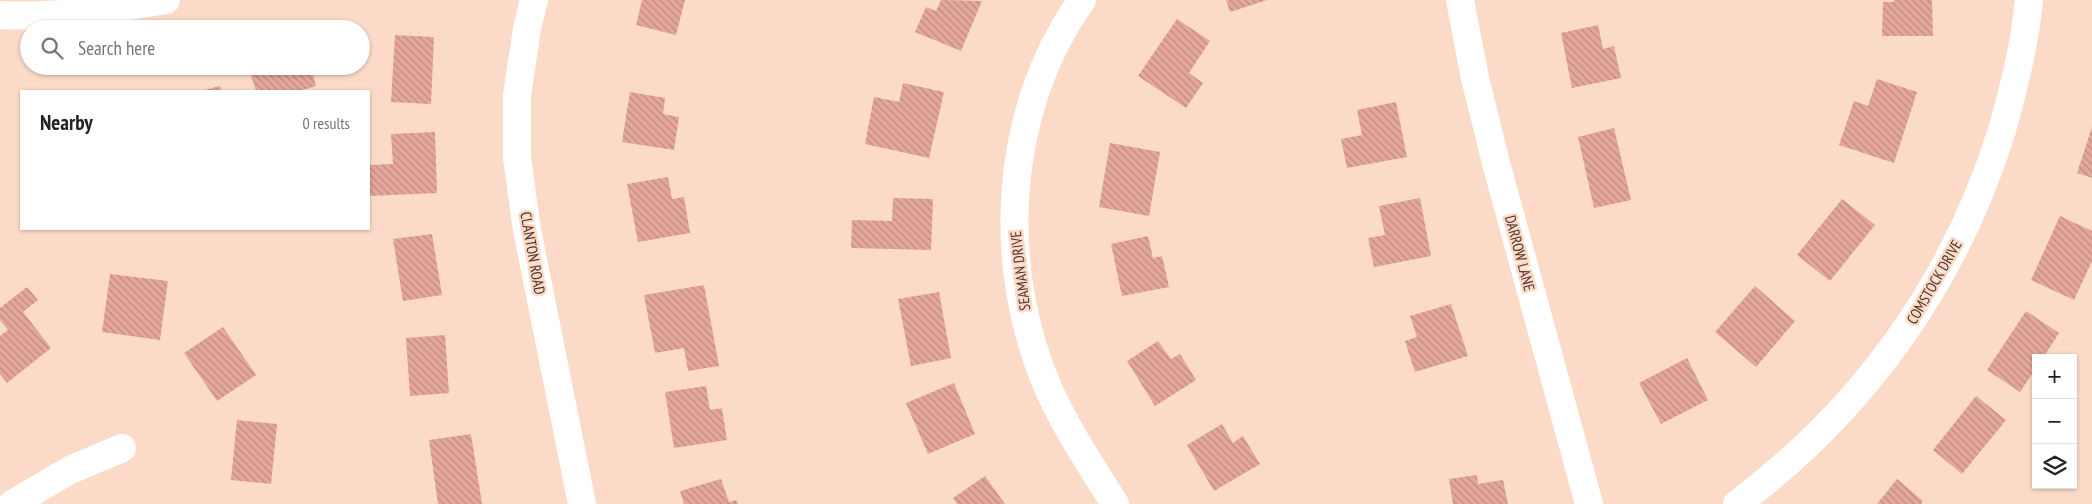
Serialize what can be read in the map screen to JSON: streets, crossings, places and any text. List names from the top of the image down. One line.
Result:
{"streets":{"street":["CLANTON ROAD","DARROW LANE","SEAMAN DRIVE","COMSTOCK DRIVE"]},"page":{"search":"Search here","heading":["Nearby","0 results"],"map_buttons":["+","−"]}}
